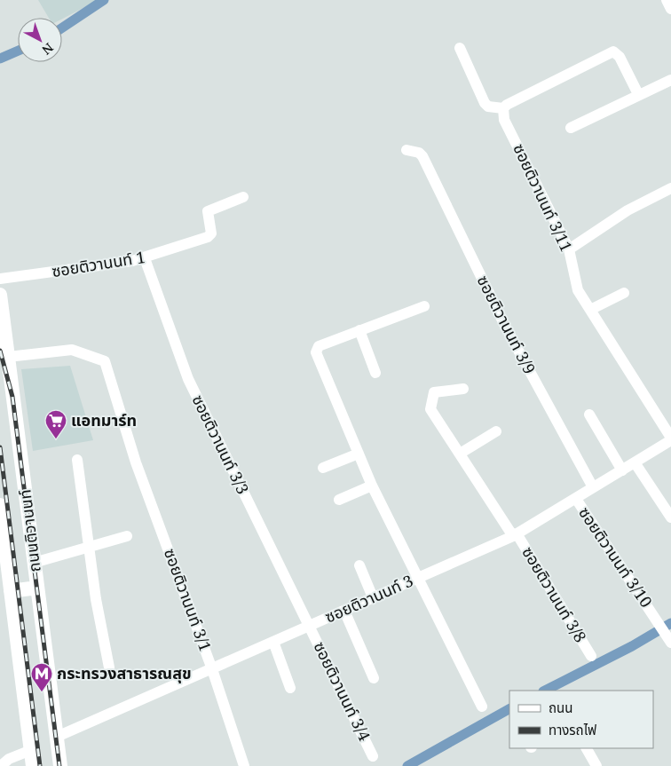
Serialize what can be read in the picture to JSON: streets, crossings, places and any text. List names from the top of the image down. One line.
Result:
{"streets":{"main road":["ถนนติวานนท์"],"street":["ซอยติวานนท์ 3/11","ซอยติวานนท์ 1","ซอยติวานนท์ 3/9","ซอยติวานนท์ 3/3","ซอยติวานนท์ 3/10","ซอยติวานนท์ 3/8","ซอยติวานนท์ 3","ซอยติวานนท์ 3/1","ซอยติวานนท์ 3/4"]},"crossings":[["ซอยติวานนท์ 3/11","ซอยติวานนท์ 3"],["ซอยติวานนท์ 1","ซอยติวานนท์ 3/3"],["ซอยติวานนท์ 3/9","ซอยติวานนท์ 3"],["ซอยติวานนท์ 3/3","ซอยติวานนท์ 3"],["ซอยติวานนท์ 3/3","ซอยติวานนท์ 3/4"],["ถนนติวานนท์","ซอยติวานนท์ 3"],["ถนนติวานนท์","ซอยติวานนท์ 3/1"],["ซอยติวานนท์ 3/10","ซอยติวานนท์ 3"],["ซอยติวานนท์ 3/8","ซอยติวานนท์ 3"],["ซอยติวานนท์ 3","ซอยติวานนท์ 3/1"],["ซอยติวานนท์ 3","ซอยติวานนท์ 3/4"]],"places":{"supermarket":["แอทมาร์ท"],"metro station":["กระทรวงสาธารณสุข"]},"legend":["ถนน","ทางรถไฟ"],"north":"bottom right"}
